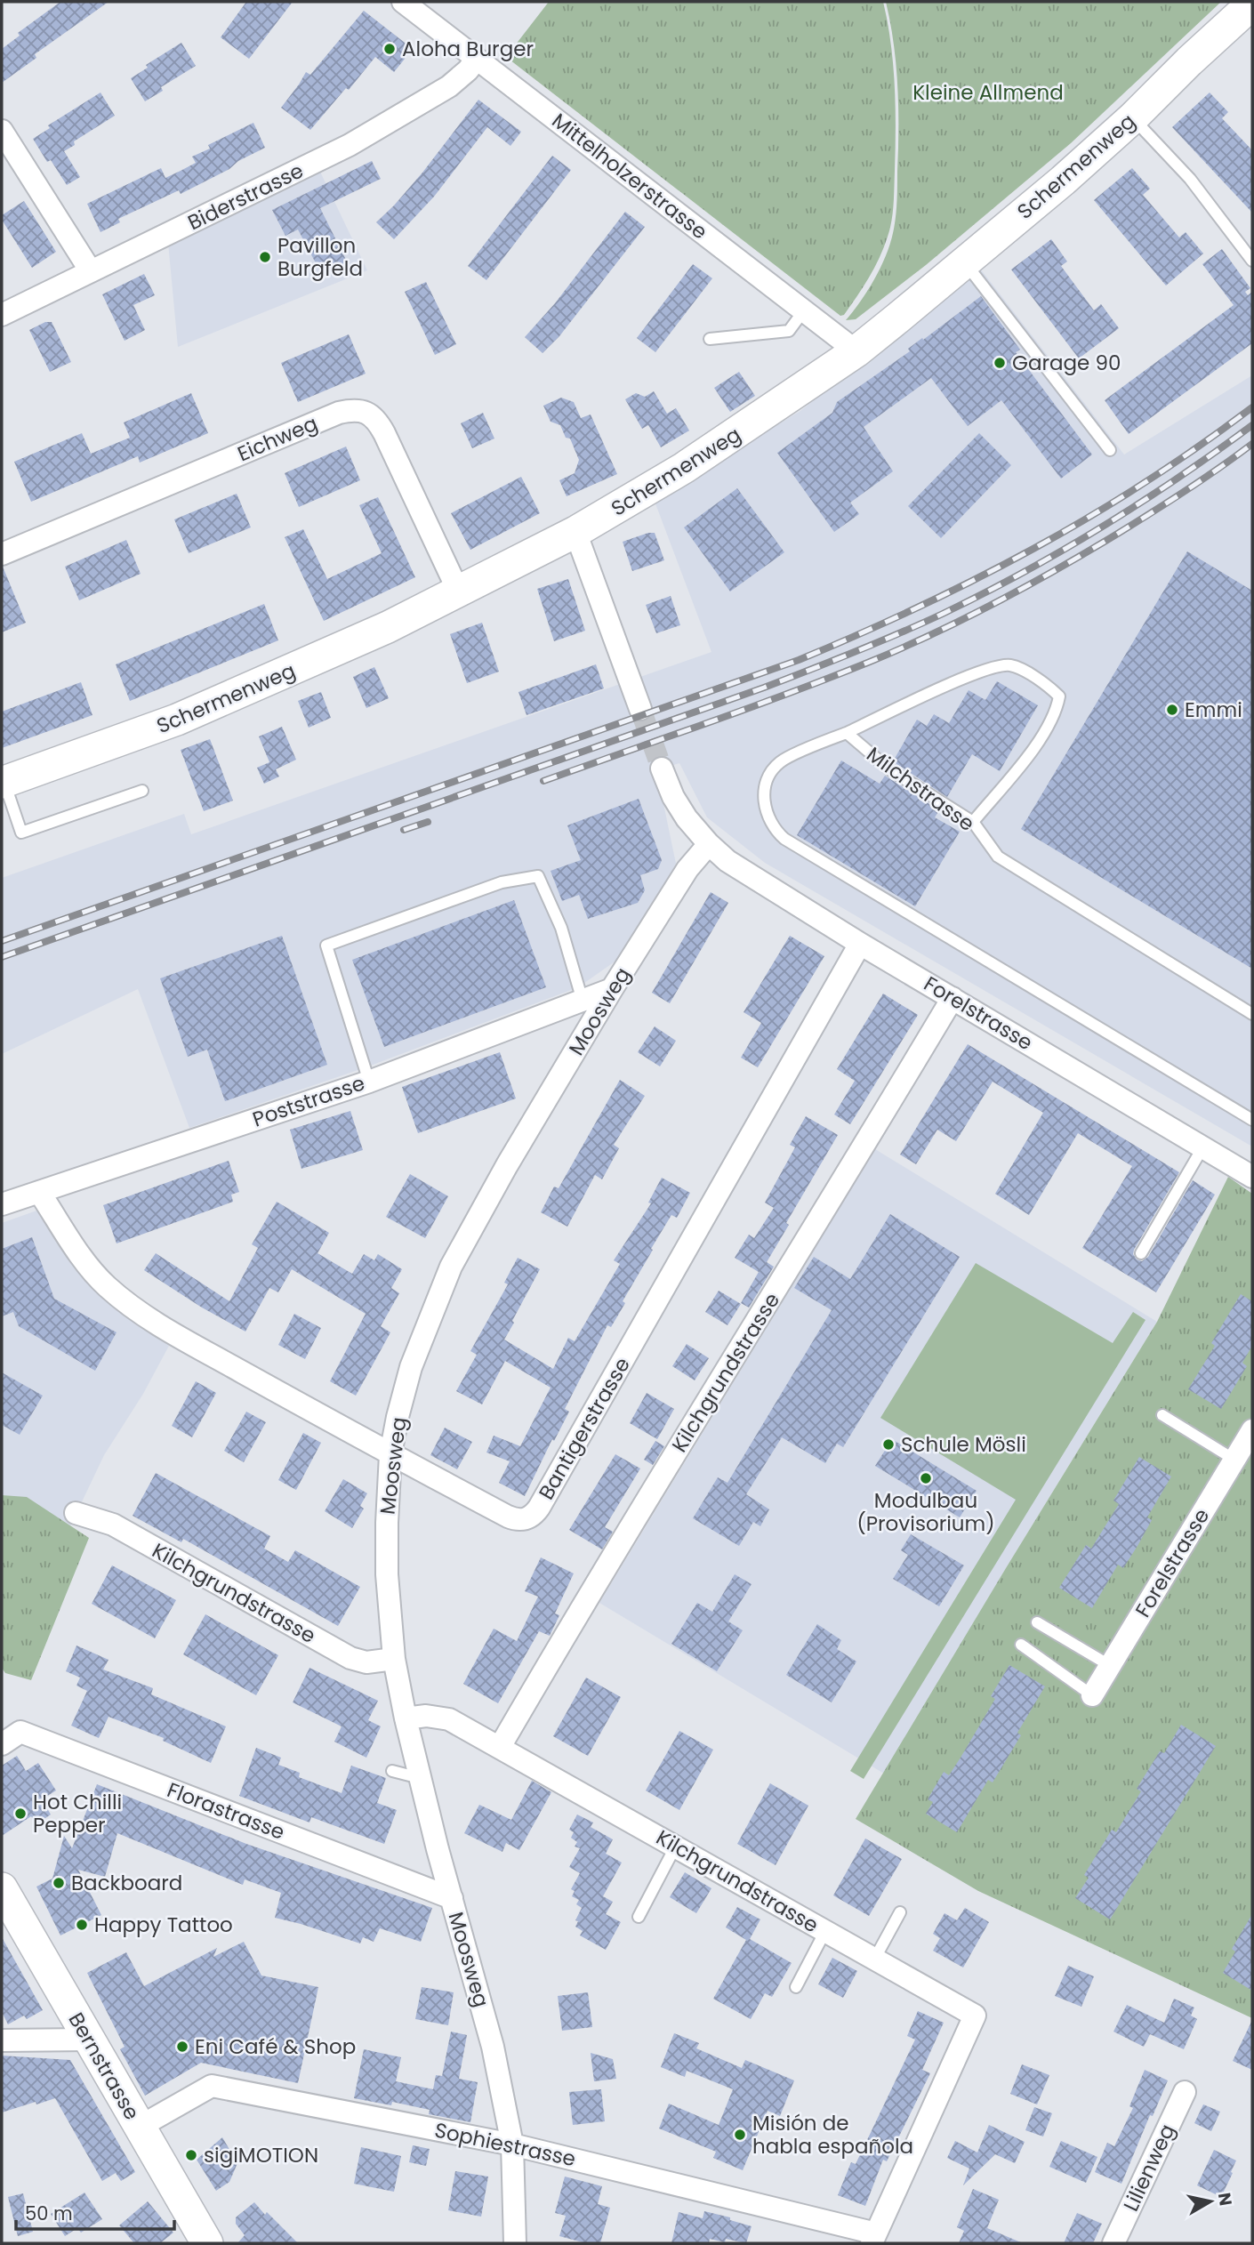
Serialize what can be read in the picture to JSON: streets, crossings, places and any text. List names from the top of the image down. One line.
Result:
{"streets":{"street":["Schermenweg","Mittelholzerstrasse","Biderstrasse","Eichweg","Moosweg","Forelstrasse","Poststrasse","Kilchgrundstrasse","Bantigerstrasse","Florastrasse","Bernstrasse","Sophiestrasse","Lilienweg"],"lane":["Milchstrasse"]},"crossings":[["Schermenweg","Mittelholzerstrasse"],["Schermenweg","Eichweg"],["Mittelholzerstrasse","Biderstrasse"],["Moosweg","Forelstrasse"],["Moosweg","Poststrasse"],["Moosweg","Kilchgrundstrasse"],["Moosweg","Bantigerstrasse"],["Moosweg","Florastrasse"],["Moosweg","Sophiestrasse"],["Forelstrasse","Kilchgrundstrasse"],["Forelstrasse","Bantigerstrasse"],["Poststrasse","Bantigerstrasse"],["Kilchgrundstrasse","Sophiestrasse"],["Bernstrasse","Sophiestrasse"]],"parks":["Kleine Allmend"],"places":["Aloha Burger","Pavillon Burgfeld","Garage 90","Emmi","Schule Mösli","Modulbau (Provisorium)","Hot Chilli Pepper","Backboard","Happy Tattoo","Eni Café & Shop","Misión de habla española","sigiMOTION"],"scale_bar":"50 m","north":"right"}
